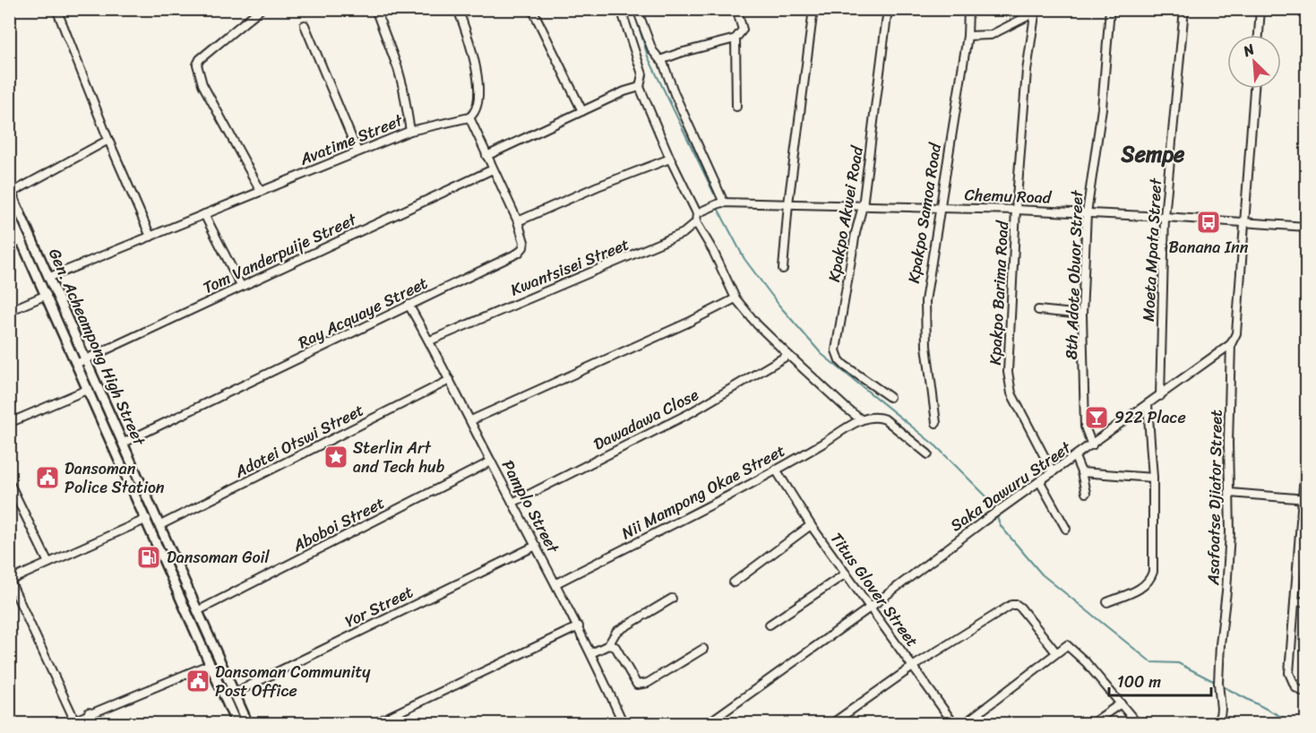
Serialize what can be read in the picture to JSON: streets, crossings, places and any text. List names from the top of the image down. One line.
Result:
{"streets":{"main road":["Gen. Acheampong High Street"],"street":["Avatime Street","Chemu Road","Kpakpo Samoa Road","Kpakpo Akwei Road","Moeta Mpata Street","Tom Vanderpuije Street","Kwantsisei Street","8th Adote Obuor Street","Kpakpo Barima Road","Ray Acquaye Street","Dawadawa Close","Adotei Otswi Street","Saka Dawuru Street","Nii Mampong Okae Street","Asafoatse Djiator Street","Pamplo Street","Aboboi Street","Titus Glover Street","Yor Street"]},"crossings":[["Avatime Street","Gen. Acheampong High Street"],["Chemu Road","Kpakpo Samoa Road"],["Chemu Road","Kpakpo Akwei Road"],["Chemu Road","Moeta Mpata Street"],["Chemu Road","8th Adote Obuor Street"],["Chemu Road","Kpakpo Barima Road"],["Moeta Mpata Street","Saka Dawuru Street"],["Tom Vanderpuije Street","Ray Acquaye Street"],["Tom Vanderpuije Street","Gen. Acheampong High Street"],["Kwantsisei Street","Pamplo Street"],["8th Adote Obuor Street","Saka Dawuru Street"],["Kpakpo Barima Road","Saka Dawuru Street"],["Ray Acquaye Street","Gen. Acheampong High Street"],["Ray Acquaye Street","Pamplo Street"],["Gen. Acheampong High Street","Adotei Otswi Street"],["Gen. Acheampong High Street","Aboboi Street"],["Gen. Acheampong High Street","Yor Street"],["Dawadawa Close","Pamplo Street"],["Adotei Otswi Street","Pamplo Street"],["Saka Dawuru Street","Asafoatse Djiator Street"],["Saka Dawuru Street","Titus Glover Street"],["Nii Mampong Okae Street","Pamplo Street"],["Nii Mampong Okae Street","Titus Glover Street"],["Pamplo Street","Aboboi Street"],["Pamplo Street","Yor Street"]],"districts":["Sempe"],"places":{"bus stop":["Banana Inn"],"bar":["922 Place"],"place":["Sterlin Art and Tech hub"],"public building":["Dansoman Police Station","Dansoman Community Post Office"],"fuel station":["Dansoman Goil"]},"scale_bar":"100 m","north":"top left"}
